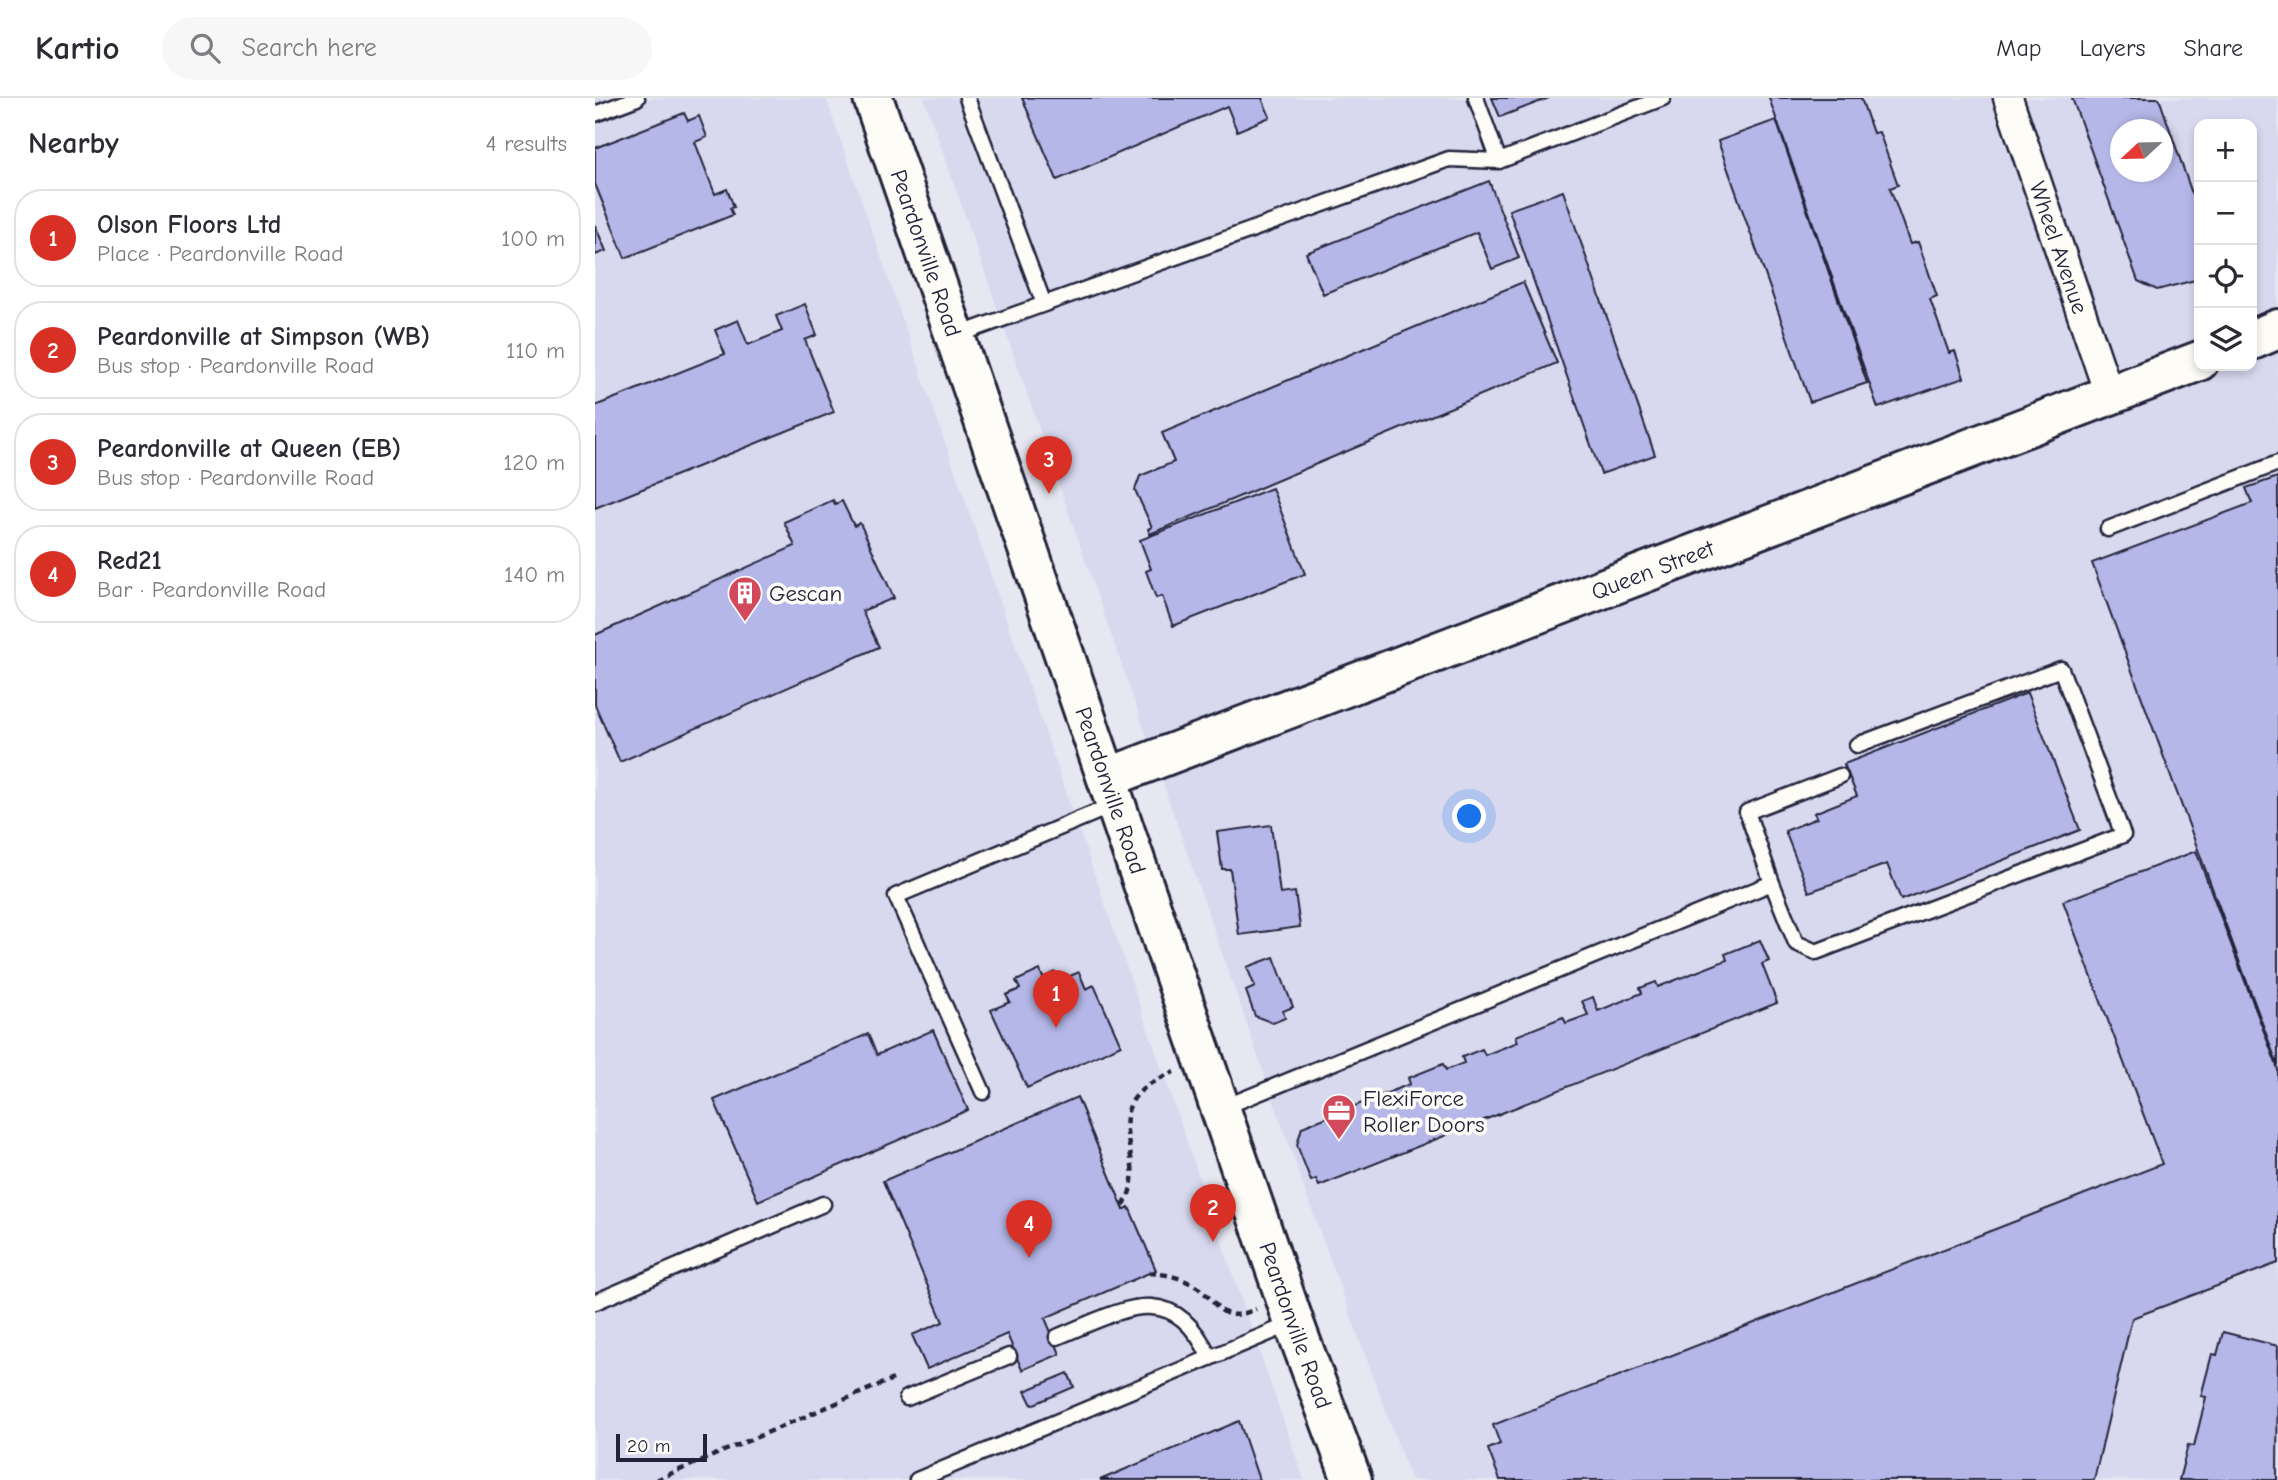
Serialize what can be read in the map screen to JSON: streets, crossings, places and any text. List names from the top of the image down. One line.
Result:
{"streets":{"main road":["Peardonville Road","Queen Street"],"street":["Wheel Avenue"]},"crossings":[["Wheel Avenue","Queen Street"],["Peardonville Road","Queen Street"]],"places":{"building":["Gescan"],"office":["FlexiForce Roller Doors"]},"scale_bar":"20 m","north":"left","page":{"header":"Kartio","search":"Search here","nav":["Map","Layers","Share"],"heading":["Nearby","4 results"],"map_buttons":["+","−"],"list":[{"mark":"1","name":"Olson Floors Ltd","note":"Place · Peardonville Road","value":"100 m"},{"mark":"2","name":"Peardonville at Simpson (WB)","note":"Bus stop · Peardonville Road","value":"110 m"},{"mark":"3","name":"Peardonville at Queen (EB)","note":"Bus stop · Peardonville Road","value":"120 m"},{"mark":"4","name":"Red21","note":"Bar · Peardonville Road","value":"140 m"}],"pins":["3","1","2","4"],"scale":"20 m"}}
